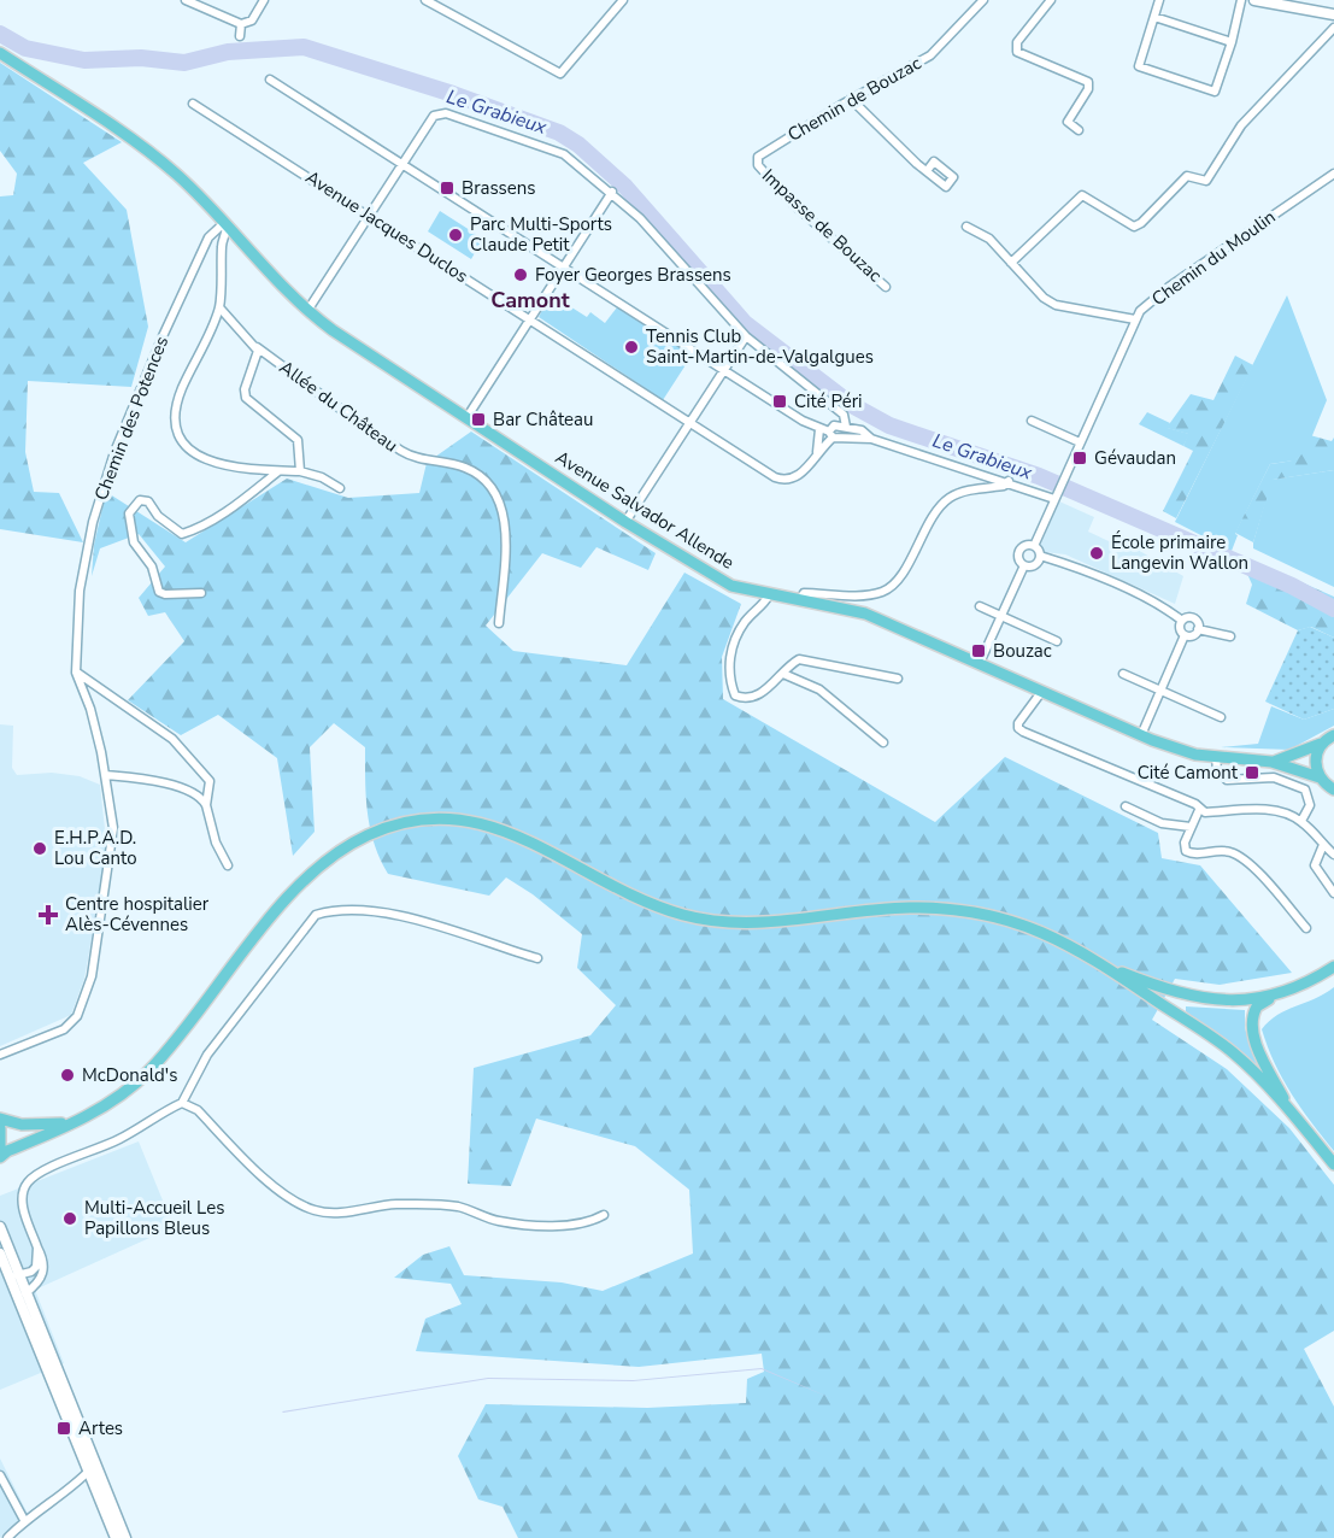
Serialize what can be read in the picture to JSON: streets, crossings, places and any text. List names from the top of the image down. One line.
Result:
{"streets":{"main road":["Avenue Salvador Allende"],"street":["Chemin de Bouzac","Impasse de Bouzac","Avenue Jacques Duclos","Chemin du Moulin","Allée du Château","Chemin des Potences"]},"crossings":[["Chemin de Bouzac","Impasse de Bouzac"],["Chemin des Potences","Avenue Salvador Allende"]],"districts":["Camont"],"water":["Le Grabieux"],"places":{"transit":["Brassens","Cité Péri","Bar Château","Gévaudan","Bouzac","Cité Camont","Artes"],"other":["Parc Multi-Sports Claude Petit","Foyer Georges Brassens","Tennis Club Saint-Martin-de-Valgalgues","École primaire Langevin Wallon","E.H.P.A.D. Lou Canto","McDonald's","Multi-Accueil Les Papillons Bleus"],"health":["Centre hospitalier Alès-Cévennes"]}}
